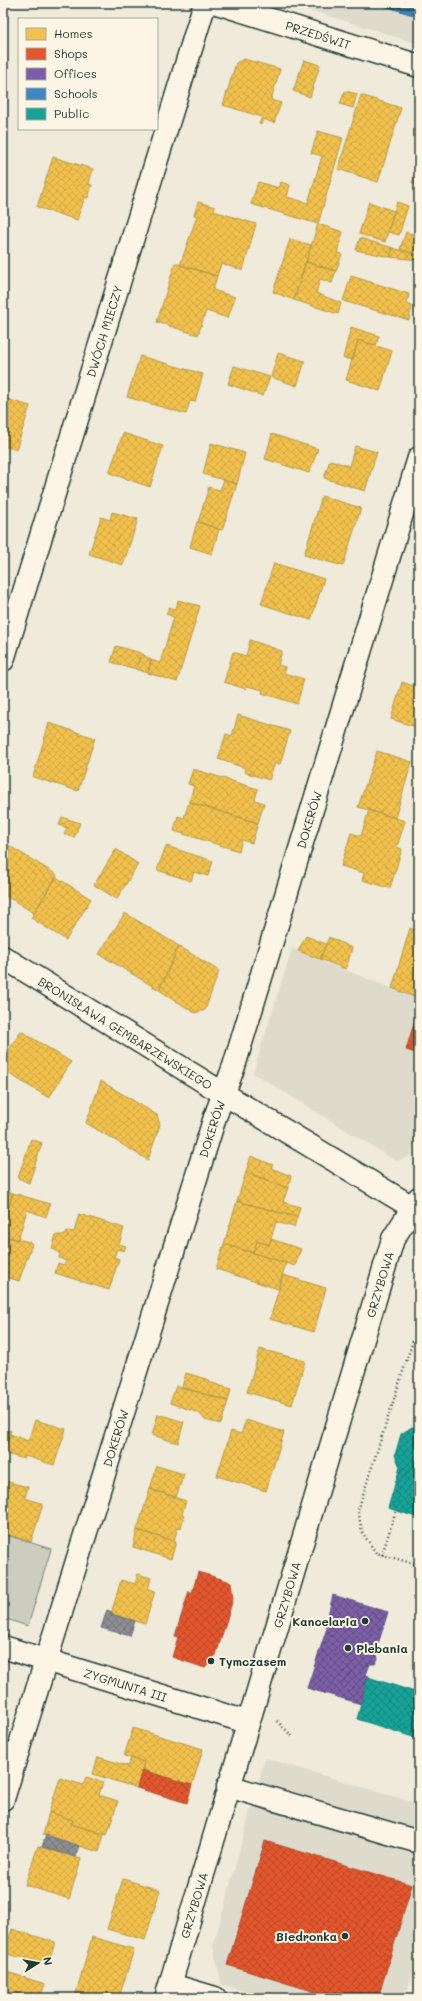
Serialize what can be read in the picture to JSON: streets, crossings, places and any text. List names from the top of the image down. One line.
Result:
{"streets":{"street":["PRZEDŚWIT","DWÓCH MIECZY","DOKERÓW","BRONISŁAWA GEMBARZEWSKIEGO","GRZYBOWA","ZYGMUNTA III"]},"crossings":[["DOKERÓW","BRONISŁAWA GEMBARZEWSKIEGO"],["DOKERÓW","ZYGMUNTA III"],["BRONISŁAWA GEMBARZEWSKIEGO","GRZYBOWA"],["GRZYBOWA","ZYGMUNTA III"]],"places":["Kancelaria","Plebania","Tymczasem","Biedronka"],"legend":["Homes","Shops","Offices","Schools","Public"],"north":"right"}
